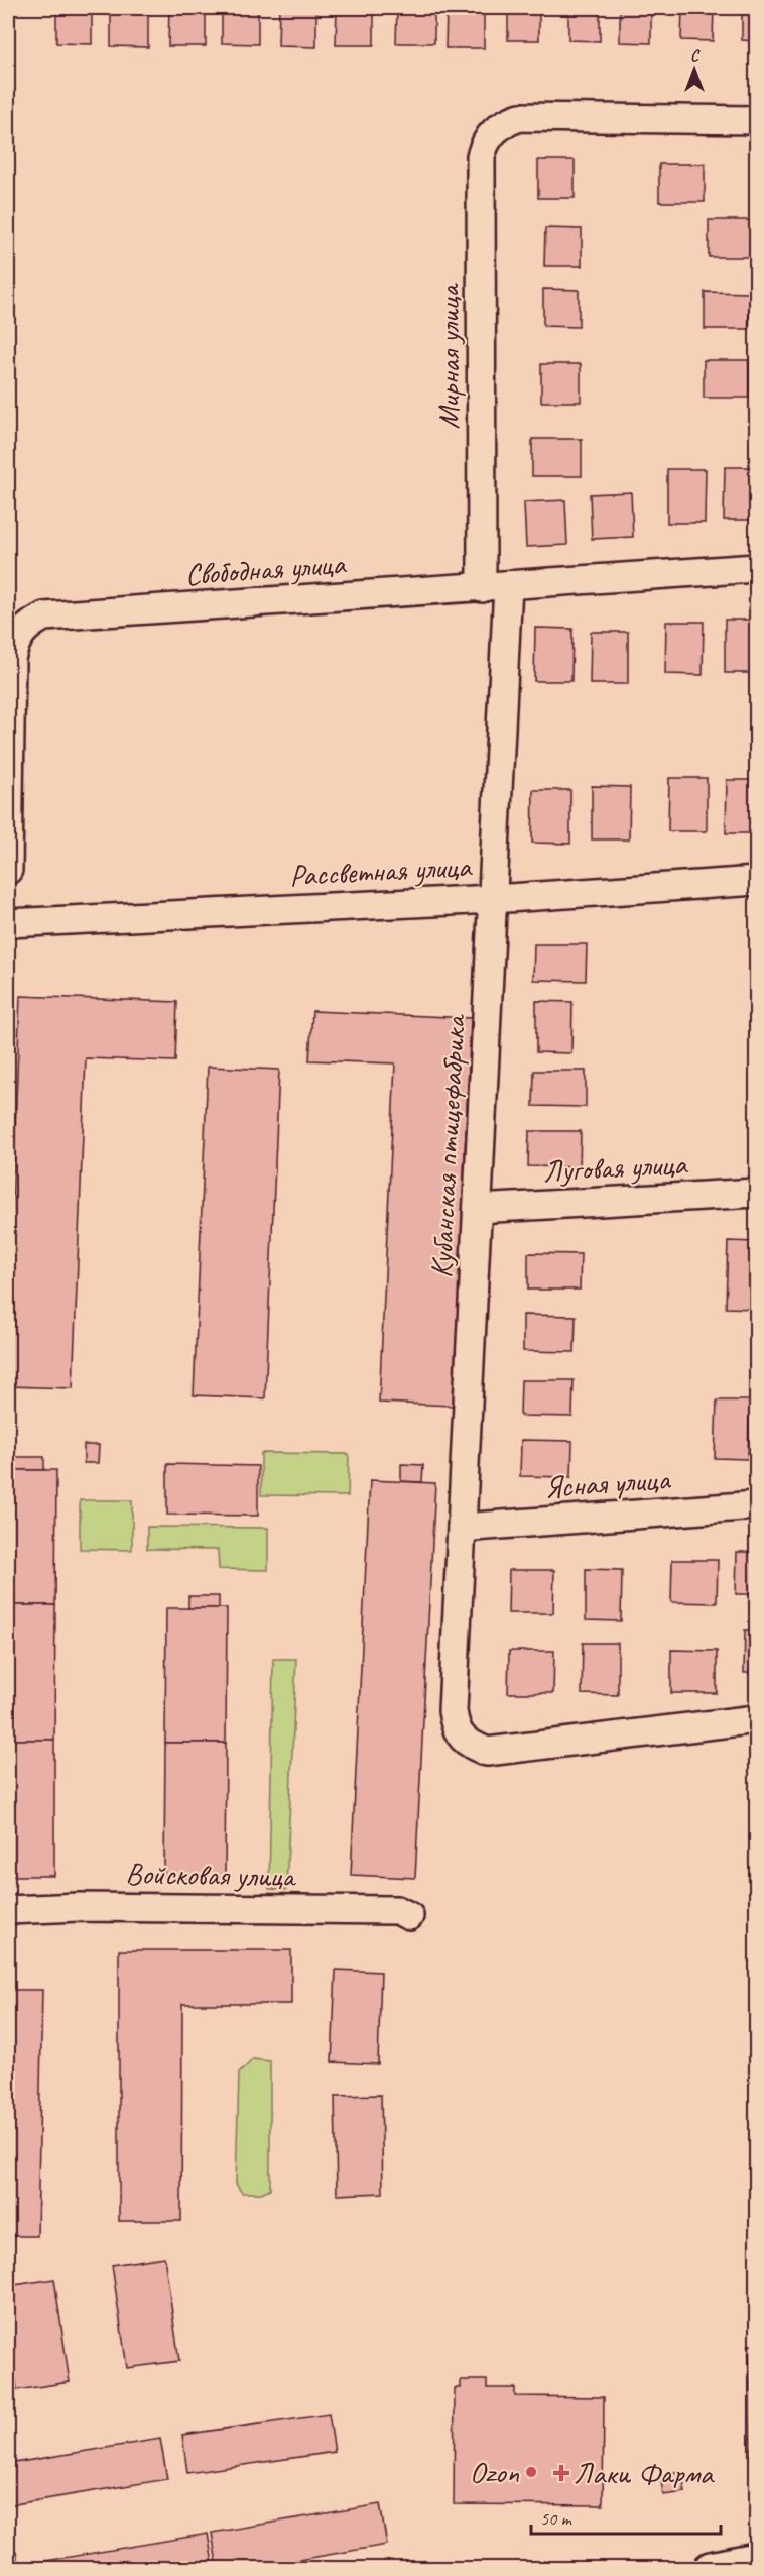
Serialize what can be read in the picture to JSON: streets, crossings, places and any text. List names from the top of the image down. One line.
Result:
{"streets":{"street":["Мирная улица","Свободная улица","Рассветная улица","Кубанская птицефабрика","Луговая улица","Ясная улица","Войсковая улица"]},"crossings":[["Мирная улица","Свободная улица"],["Мирная улица","Кубанская птицефабрика"],["Свободная улица","Кубанская птицефабрика"],["Рассветная улица","Кубанская птицефабрика"],["Кубанская птицефабрика","Луговая улица"],["Кубанская птицефабрика","Ясная улица"]],"places":{"other":["Ozon"],"health":["Лаки Фарма"]},"scale_bar":"50 m","north":"top"}
